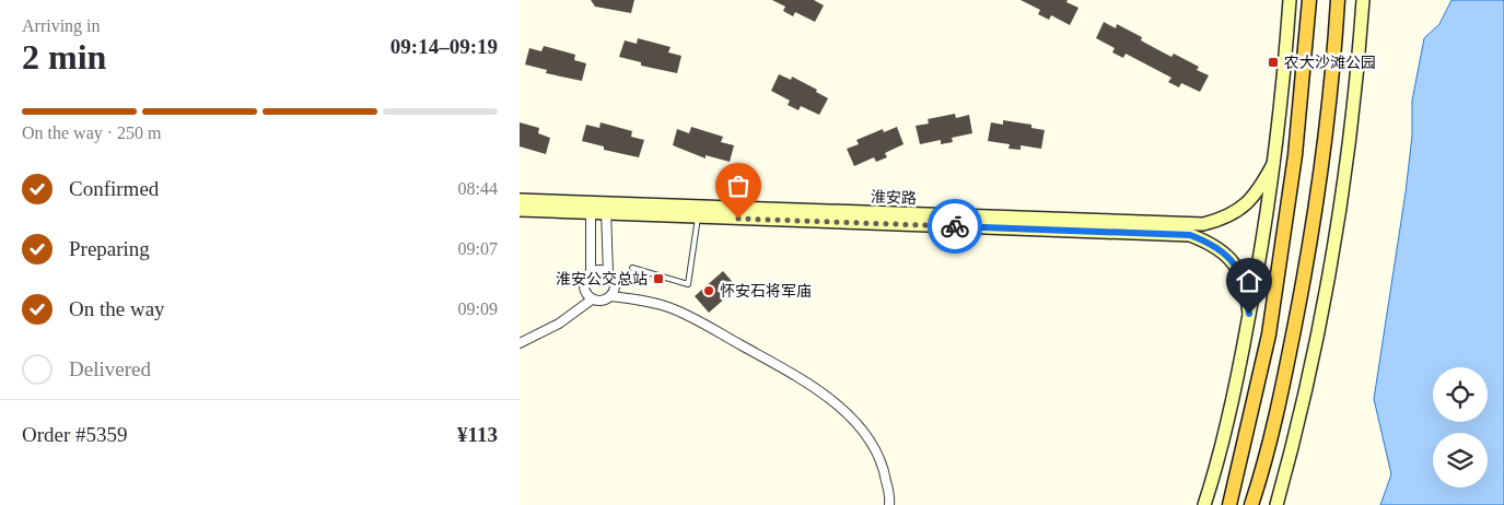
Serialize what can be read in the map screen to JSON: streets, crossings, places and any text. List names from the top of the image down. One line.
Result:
{"streets":{"main road":["淮安路"]},"places":{"transit":["农大沙滩公园","淮安公交总站"],"other":["怀安石将军庙"]},"page":{"heading":["2 min","Arriving in","09:14–09:19"],"panel":["Order #5359","¥113"],"bar":"On the way · 250 m","list":[["Confirmed","08:44"],["Preparing","09:07"],["On the way","09:09"],"Delivered"]}}
